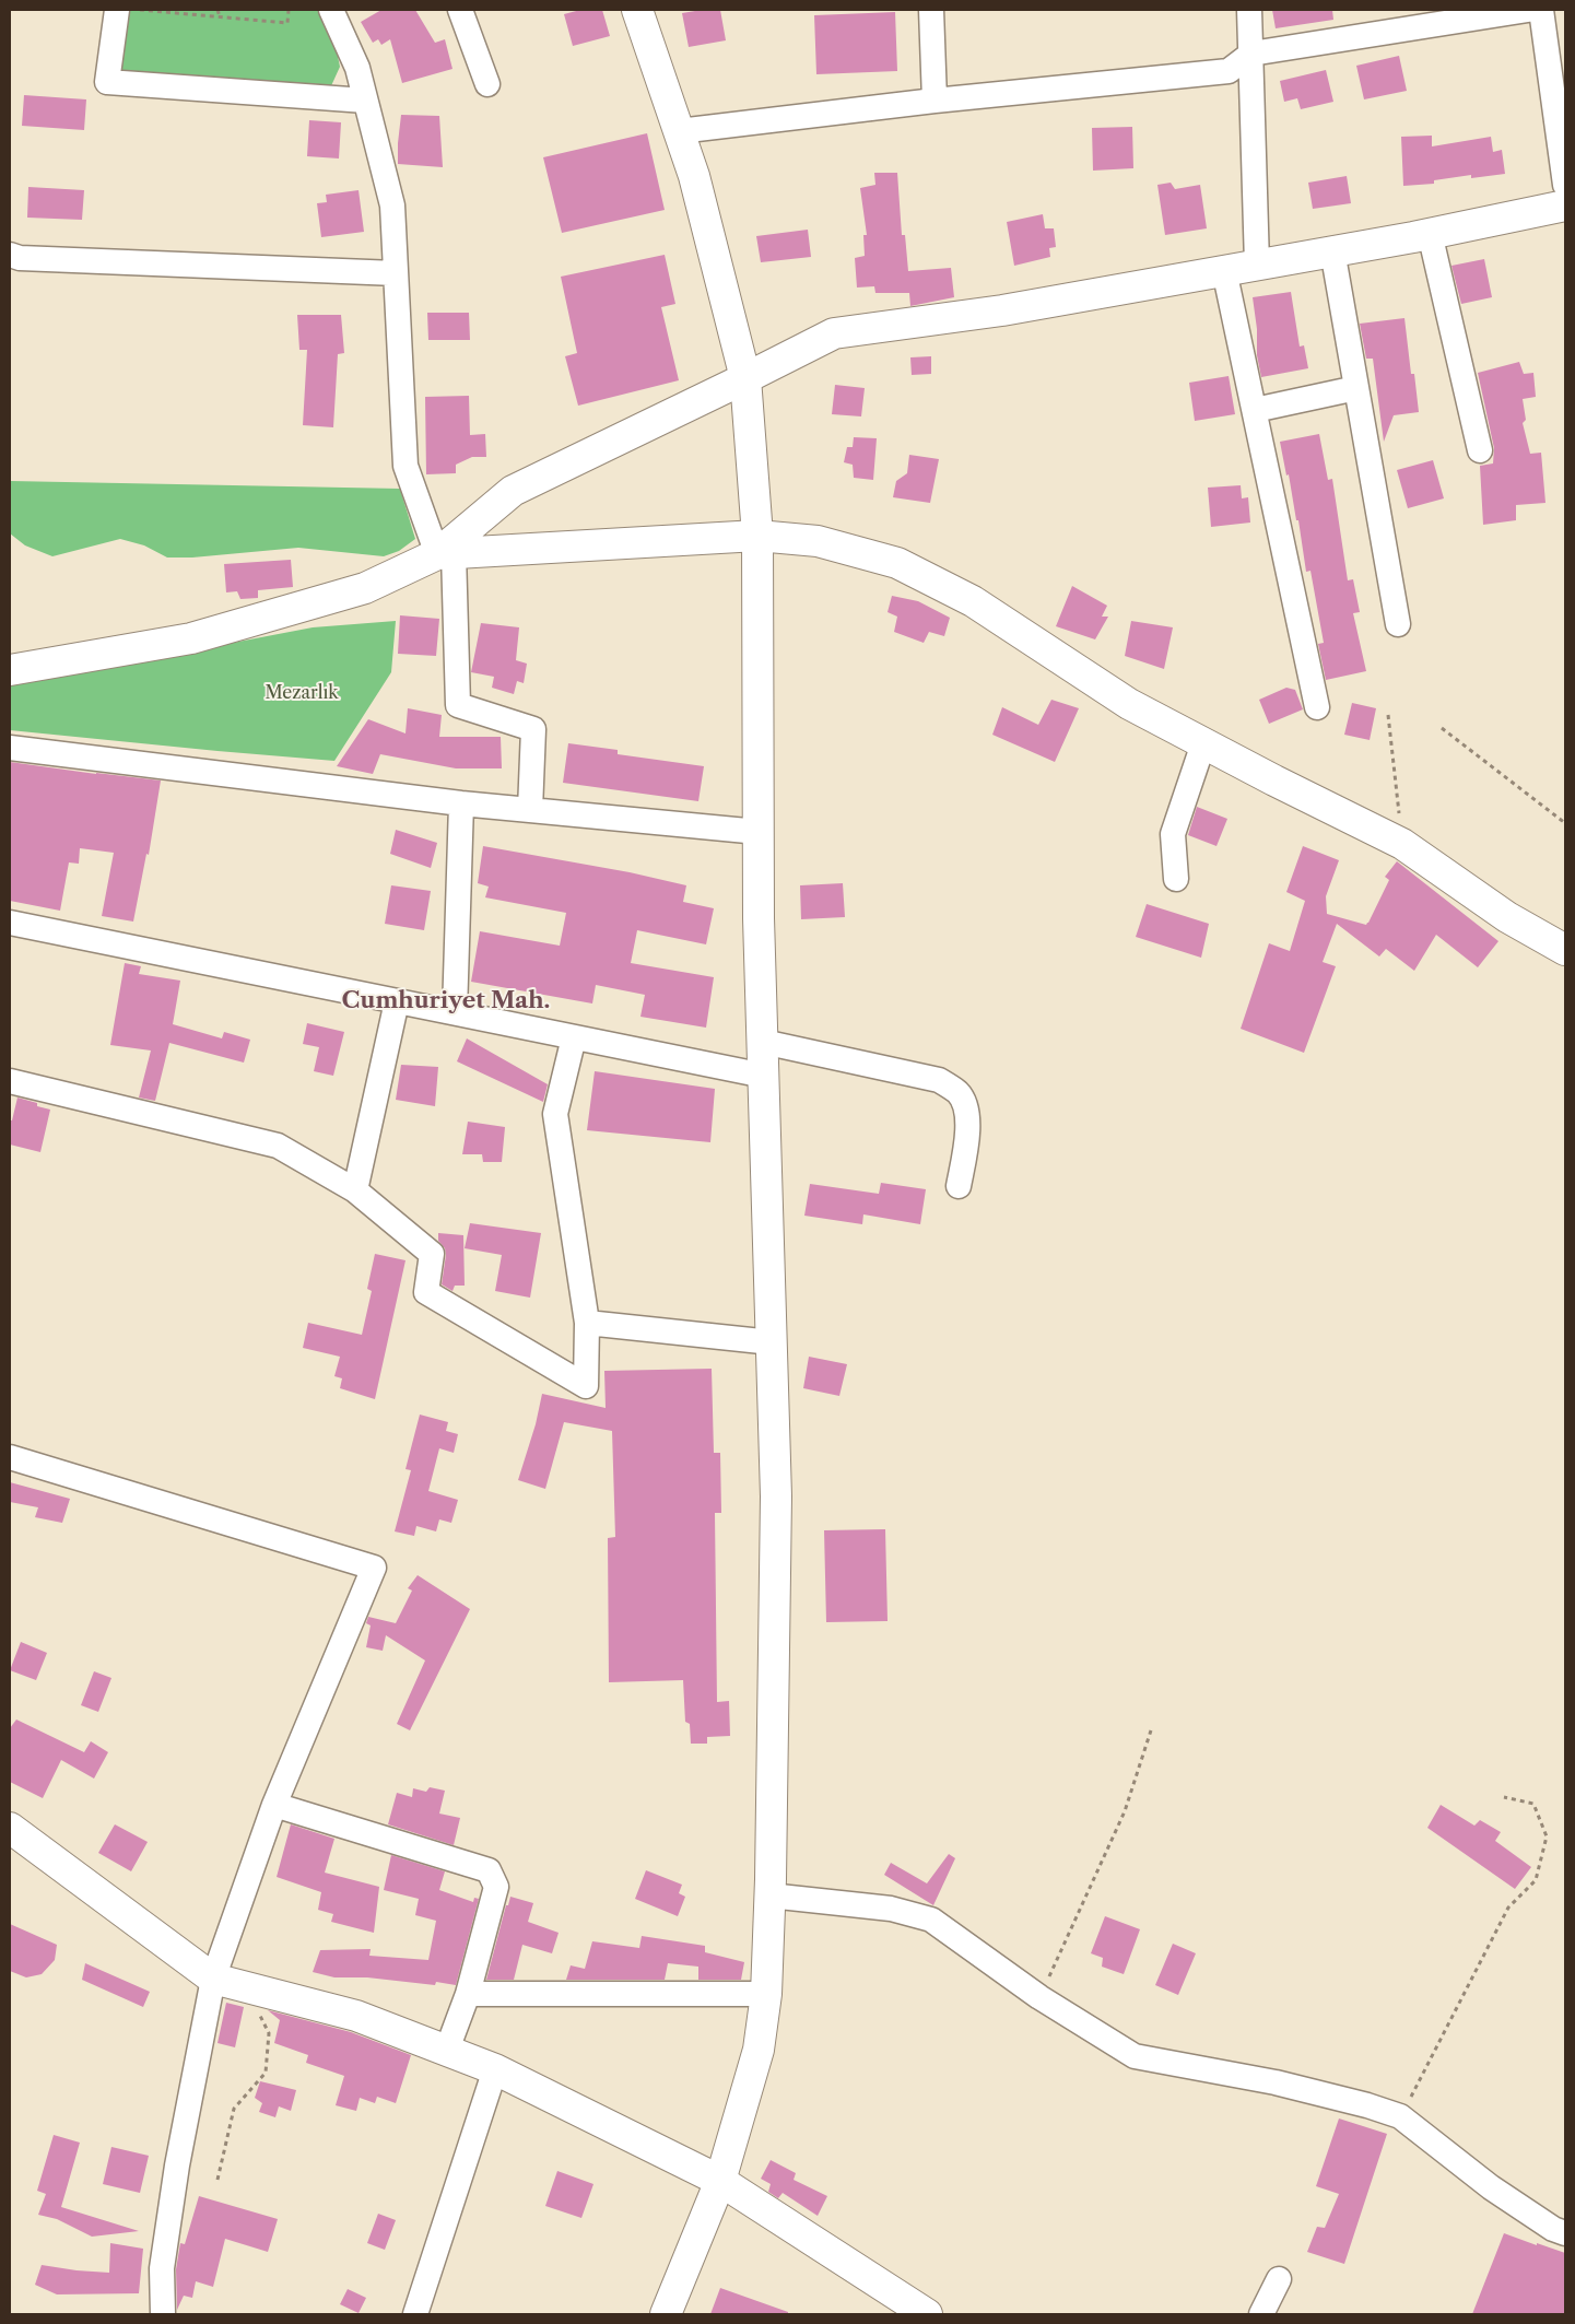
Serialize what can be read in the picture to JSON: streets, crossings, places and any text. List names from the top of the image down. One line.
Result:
{"districts":["Cumhuriyet Mah."],"parks":["Mezarlık"]}
